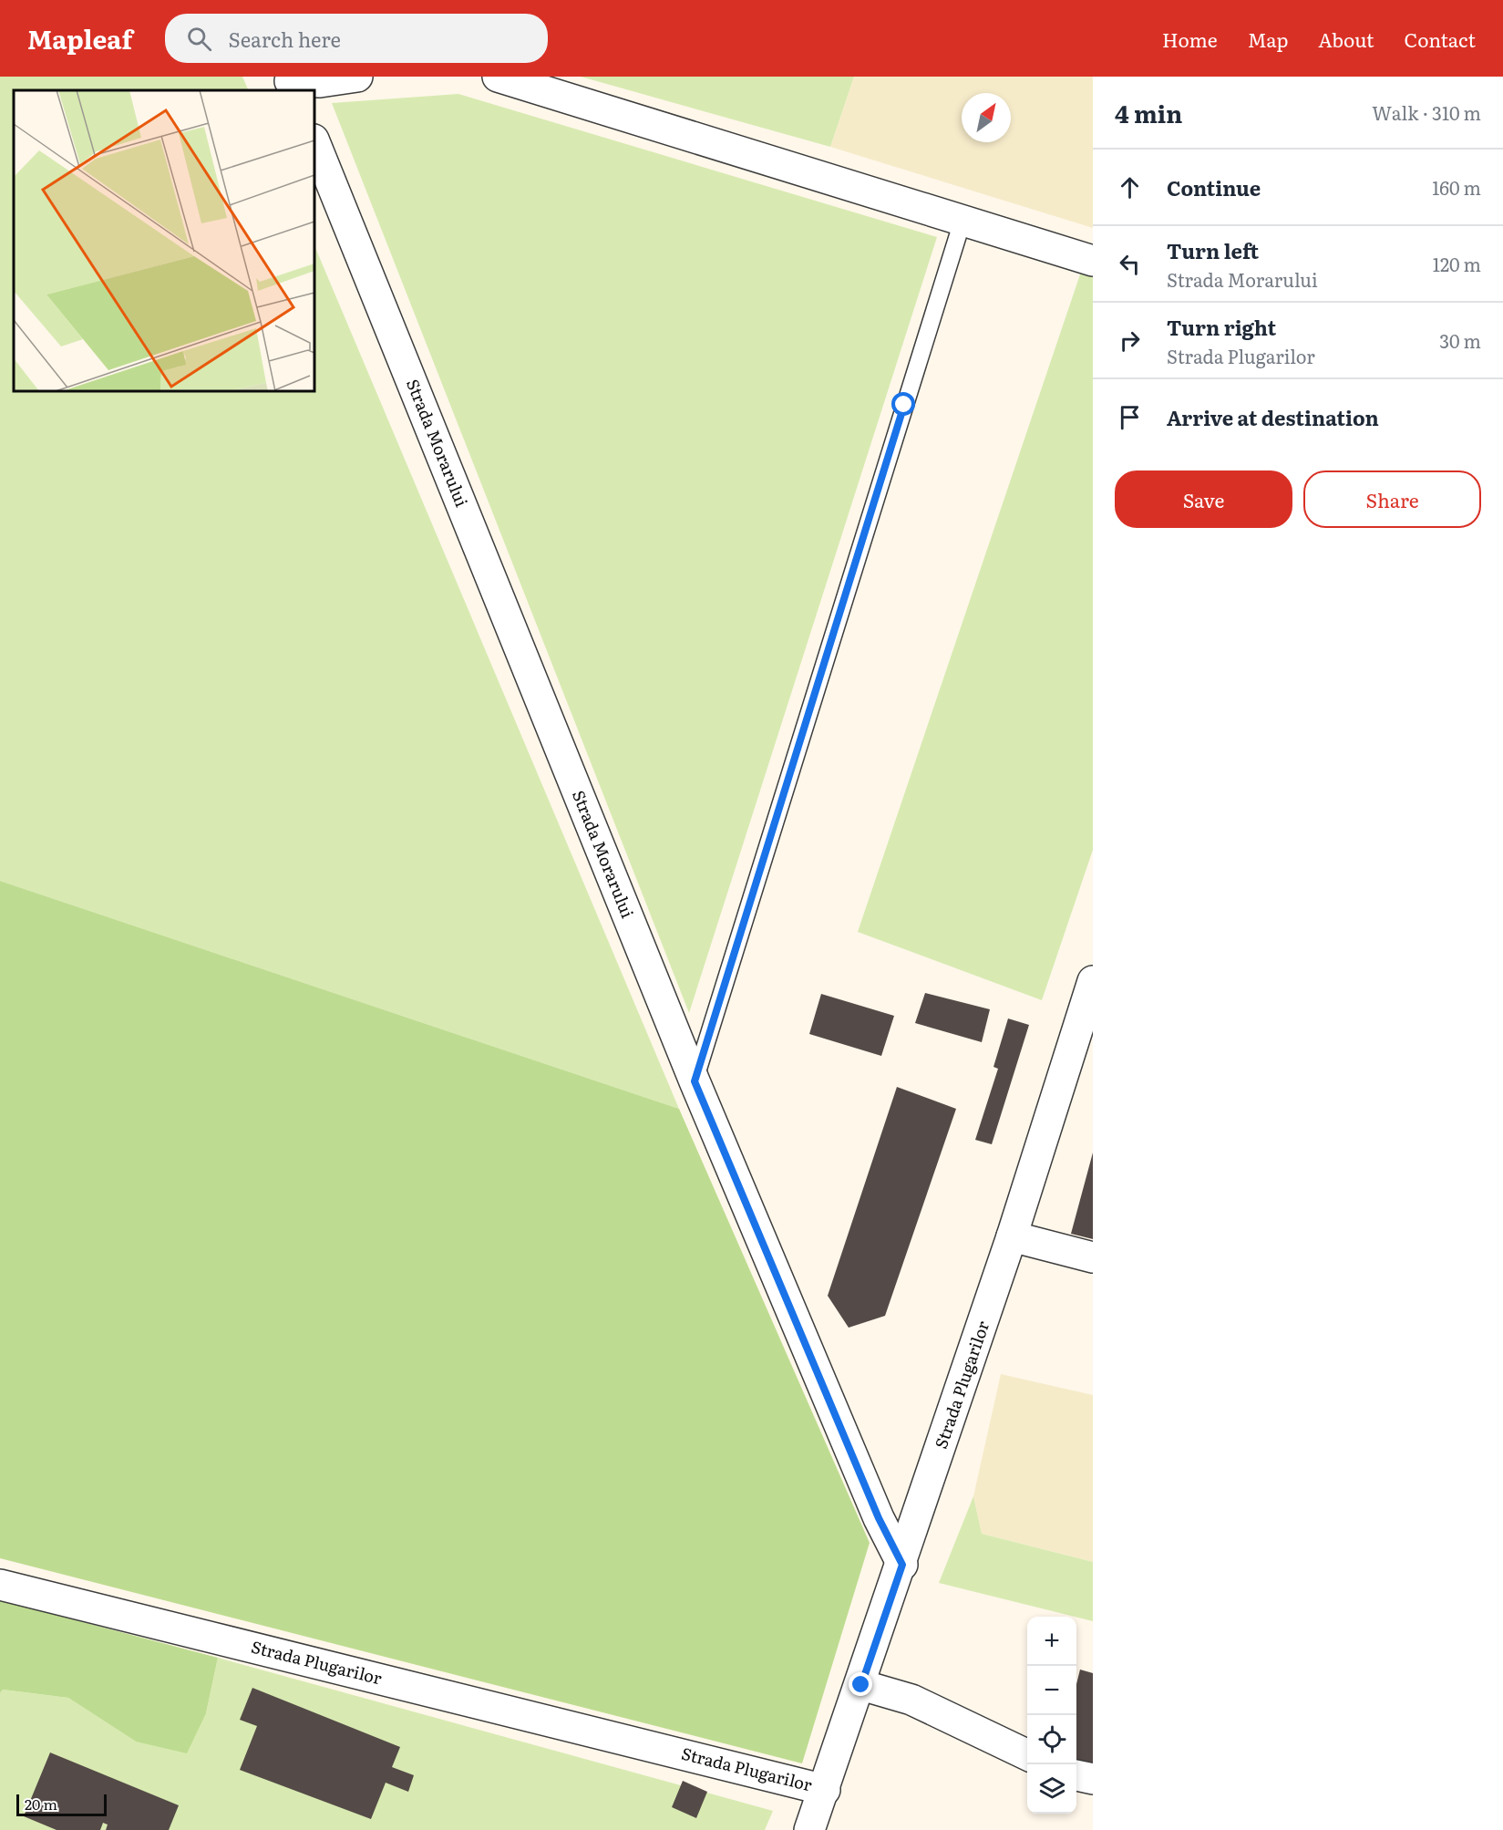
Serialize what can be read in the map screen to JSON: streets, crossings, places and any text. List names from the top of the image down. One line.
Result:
{"streets":{"street":["Strada Morarului","Strada Plugarilor"]},"crossings":[["Strada Morarului","Strada Plugarilor"]],"scale_bar":"20 m","north":"top right","page":{"header":"Mapleaf","search":"Search here","nav":["Home","Map","About","Contact"],"heading":["4 min","Walk · 310 m"],"list":[["Continue","160 m"],["Turn left","Strada Morarului","120 m"],["Turn right","Strada Plugarilor","30 m"],"Arrive at destination"],"buttons":["Save","Share"],"map_buttons":["+","−"],"scale":"20 m"}}
